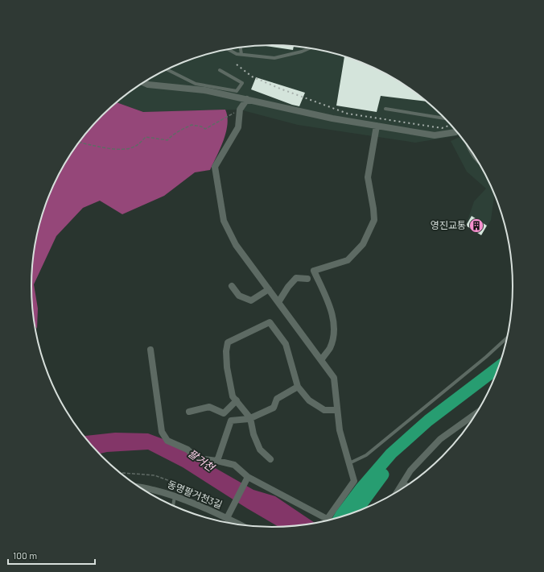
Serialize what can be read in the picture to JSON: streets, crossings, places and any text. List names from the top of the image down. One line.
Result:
{"streets":{"street":["동명팔거천3길"]},"water":["팔거천"],"places":{"building":["영진교통"]},"scale_bar":"100 m"}
